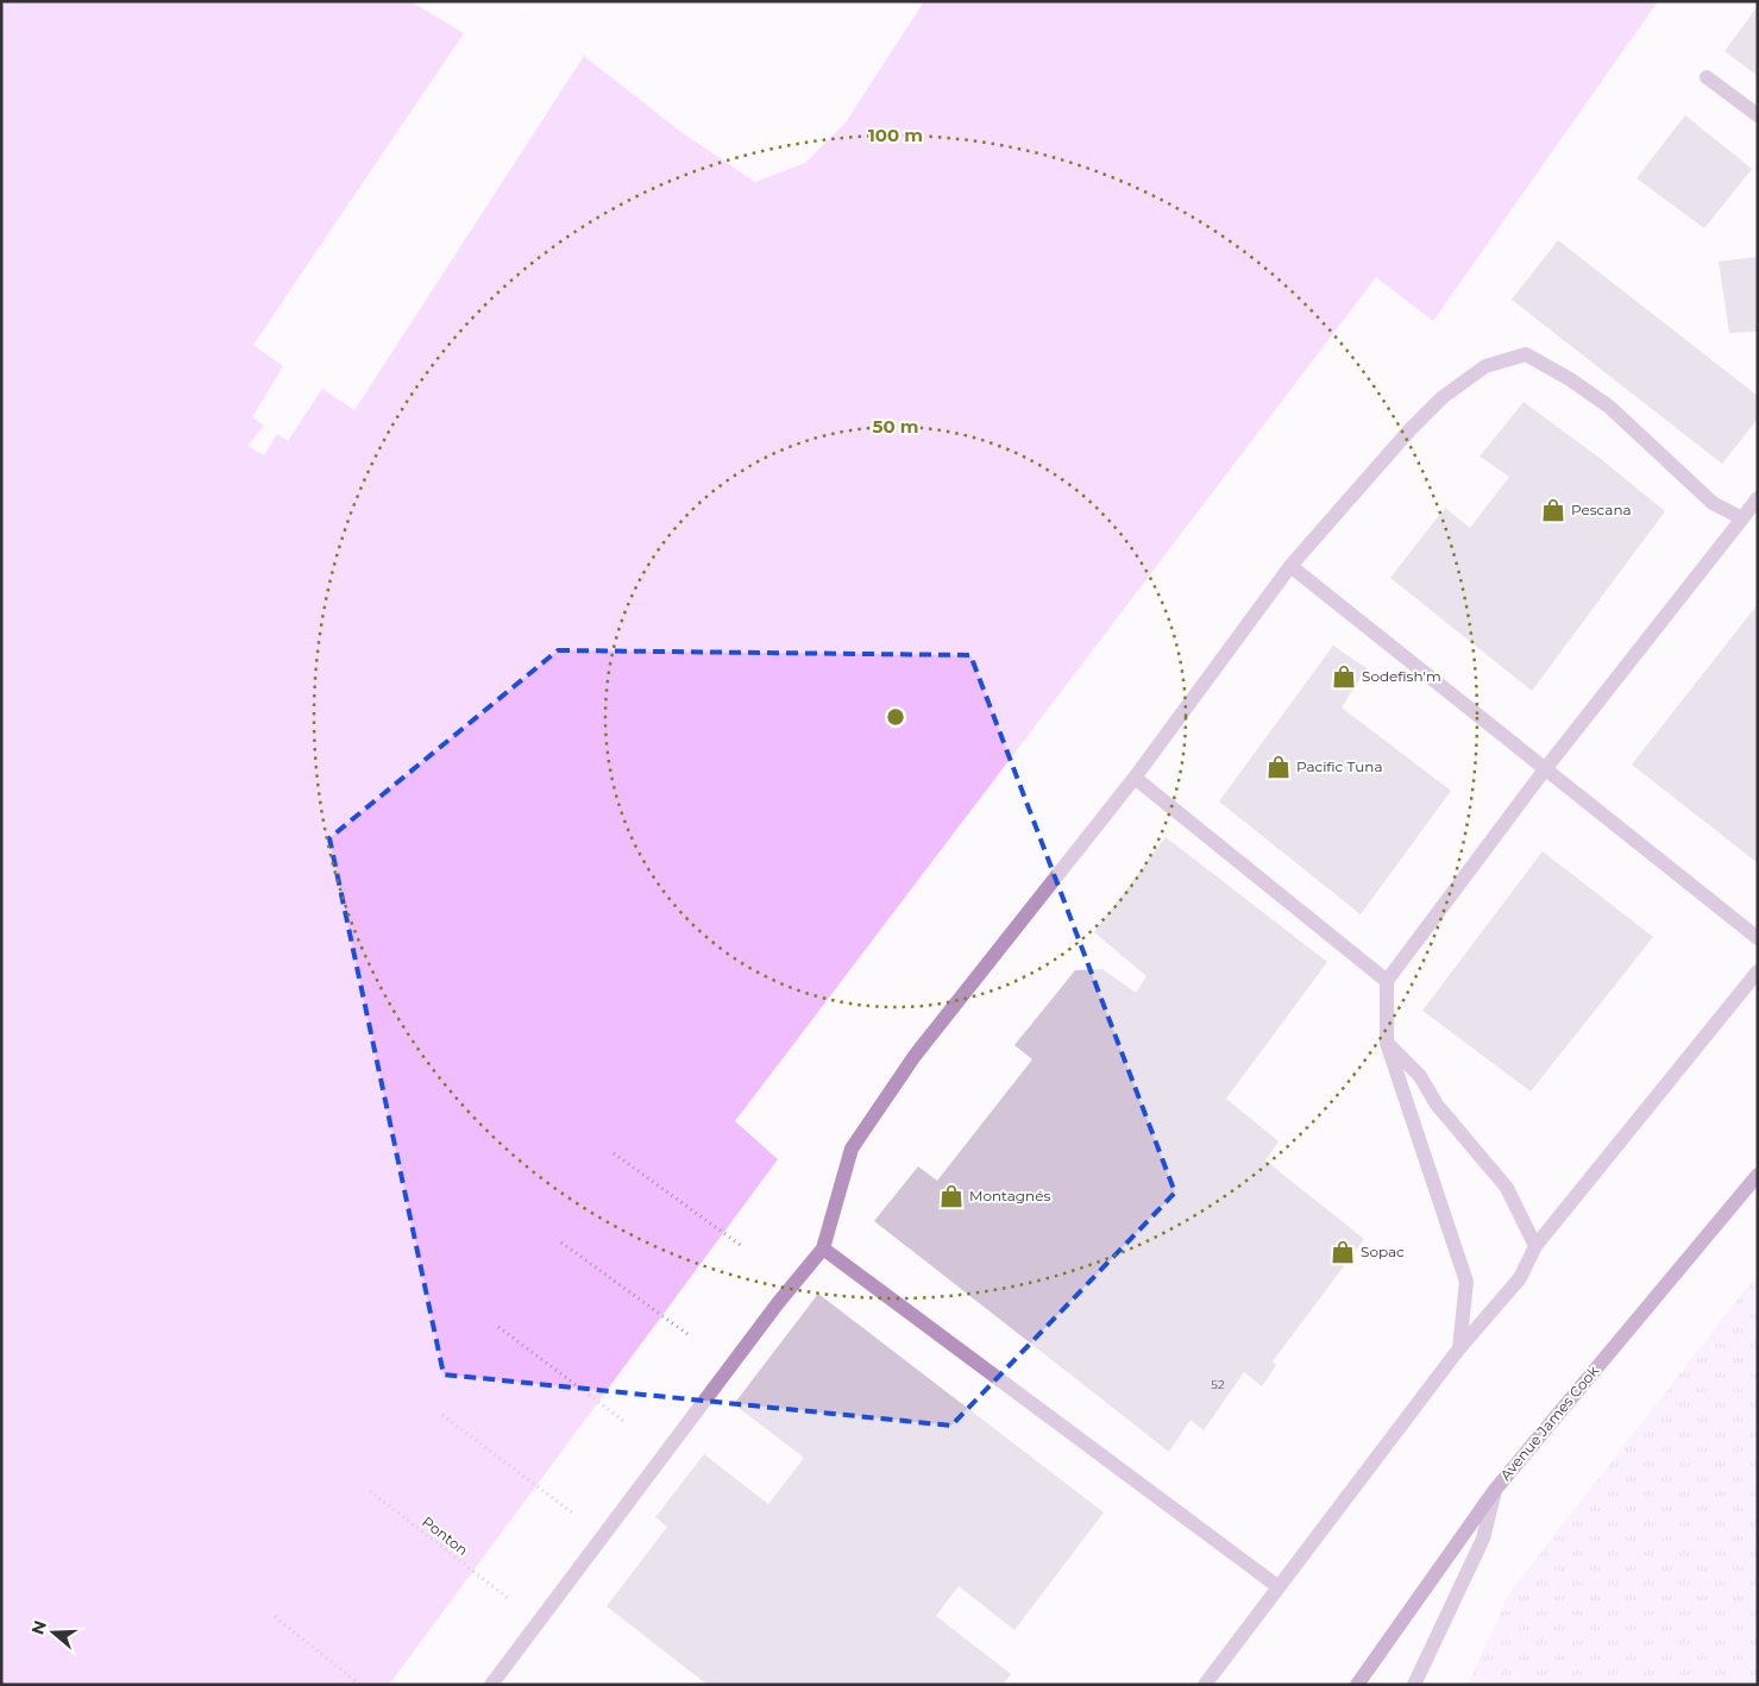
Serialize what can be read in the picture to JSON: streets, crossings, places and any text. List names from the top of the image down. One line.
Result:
{"streets":{"main road":["Avenue James Cook"],"path":["Ponton"]},"places":{"shop":["Pescana","Sodefish'm","Pacific Tuna","Montagnés","Sopac"]},"house_numbers":["52"],"north":"left","rings":["100 m","50 m"]}
